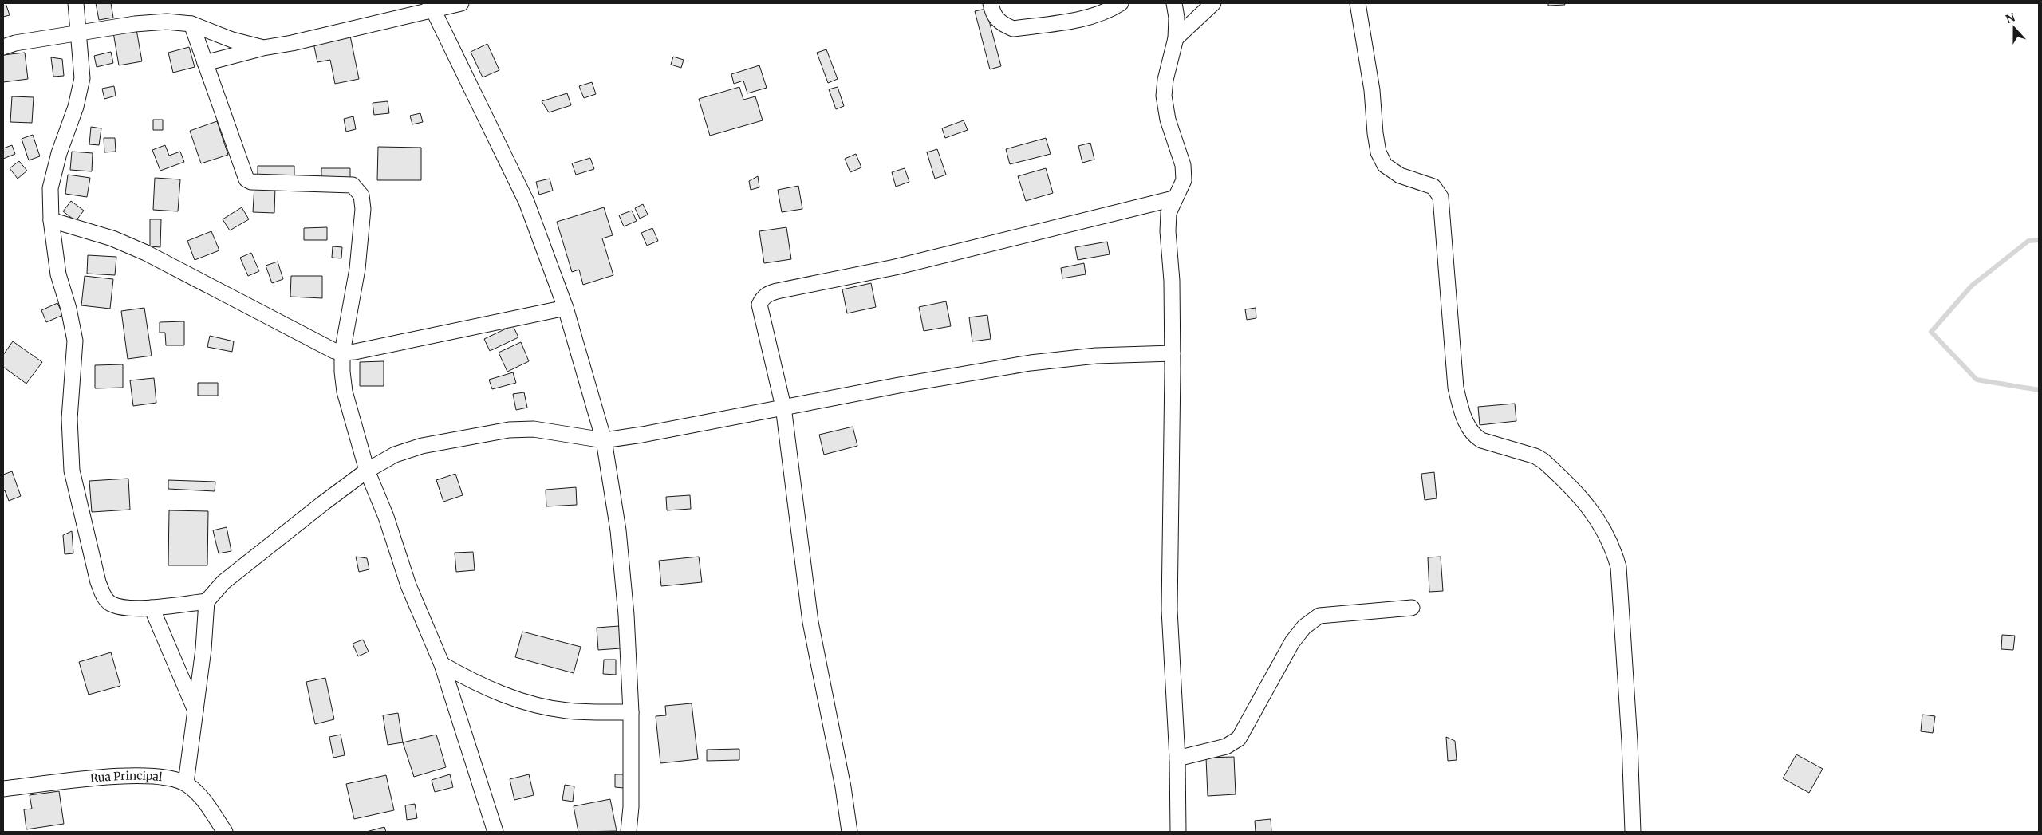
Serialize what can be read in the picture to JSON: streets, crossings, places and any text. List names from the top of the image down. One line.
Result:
{"streets":{"street":["Rua Principal"]},"north":"top"}
